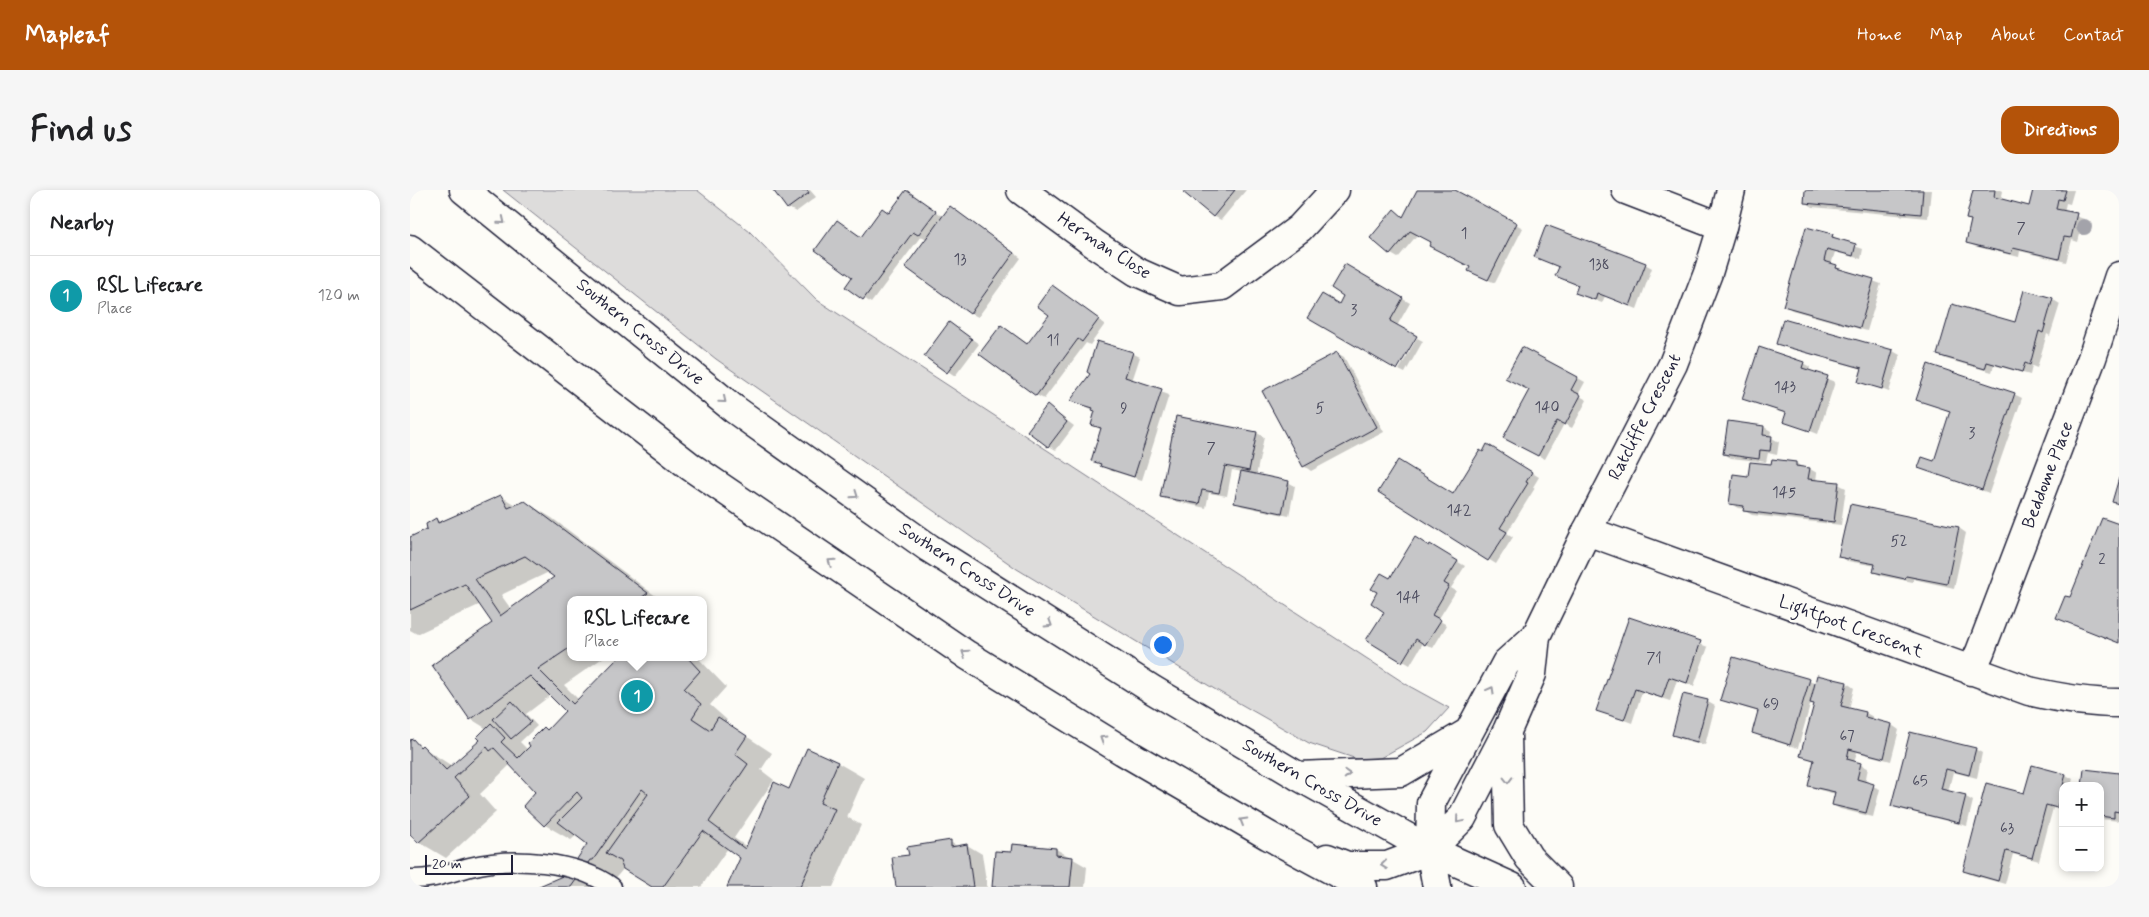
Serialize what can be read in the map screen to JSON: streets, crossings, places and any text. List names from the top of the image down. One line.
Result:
{"streets":{"main road":["Herman Close","Southern Cross Drive","Ratcliffe Crescent","Beddome Place","Lightfoot Crescent"]},"crossings":[["Southern Cross Drive","Ratcliffe Crescent"],["Ratcliffe Crescent","Lightfoot Crescent"],["Beddome Place","Lightfoot Crescent"]],"house_numbers":["7","1","13","138","3","11","143","140","9","5","3","7","145","142","52","2","144","71","69","67","65","63"],"scale_bar":"20 m","page":{"header":"Mapleaf","nav":["Home","Map","About","Contact"],"buttons":"Directions","title":"Find us","heading":"Nearby","list":[{"mark":"1","name":"RSL Lifecare","note":"Place","value":"120 m"}],"popup":["RSL Lifecare","Place"],"pins":"1","map_buttons":["+","−"],"scale":"20 m"}}
